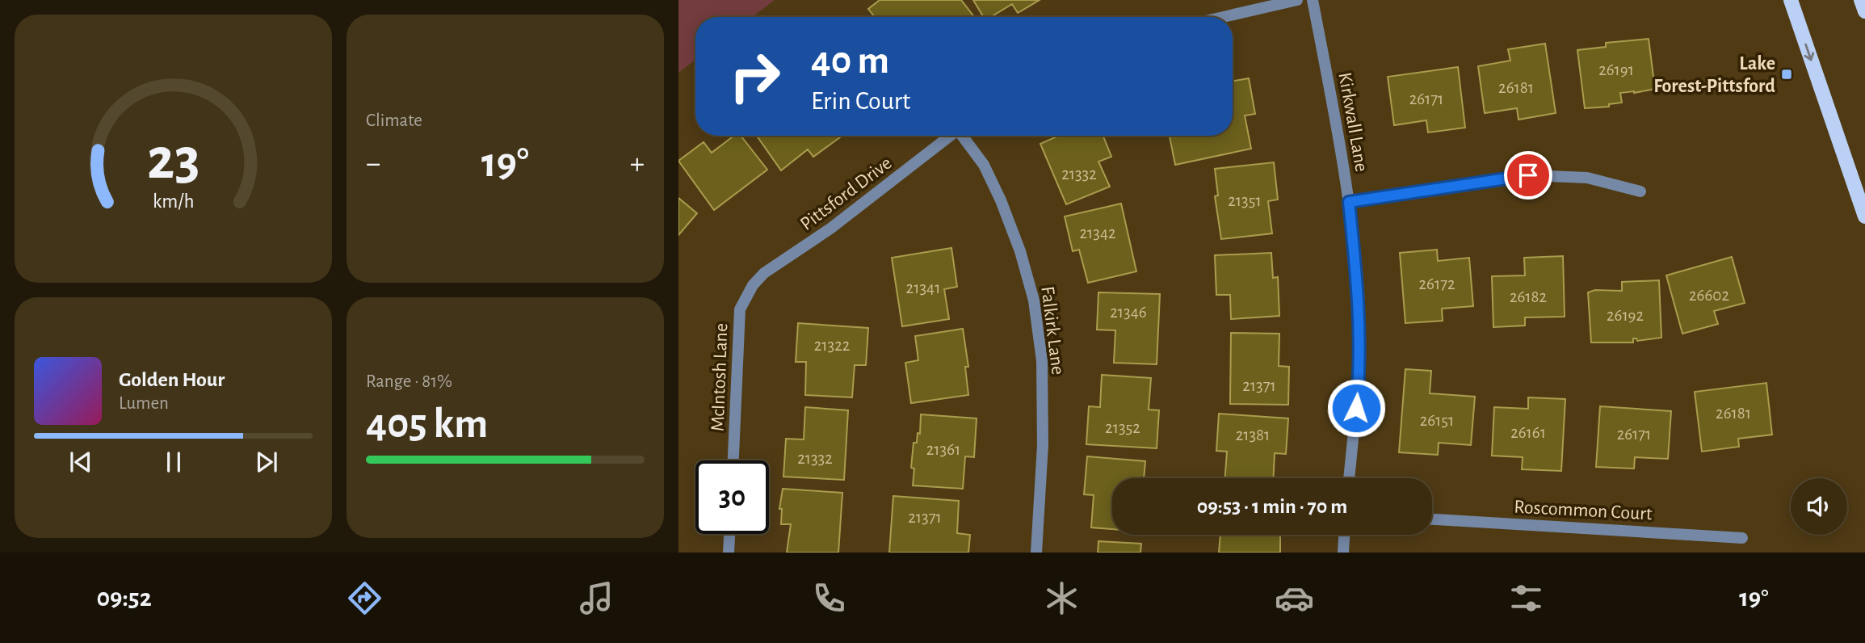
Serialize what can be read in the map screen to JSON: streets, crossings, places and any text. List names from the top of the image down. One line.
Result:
{"streets":{"street":["Kirkwall Lane","Pittsford Drive","Falkirk Lane","McIntosh Lane","Roscommon Court"]},"crossings":[["Pittsford Drive","McIntosh Lane"]],"places":{"transit":["Lake Forest-Pittsford"]},"house_numbers":["26191","26181","26171","21332","21351","21342","26172","21341","26602","26182","21346","26192","21322","21371","26181","26151","21352","26161","26171","21381","21361","21332","21371"],"page":{"tile":["Climate",["Range · 81%","405 km"]],"turn":["40 m","Erin Court"],"heat":["−","19°","+"],"song":["Golden Hour","Lumen"],"limit":"30","trip":"09:53 · 1 min · 70 m","tabs":["09:52","19°"],"gauge":["23","km/h"]}}
